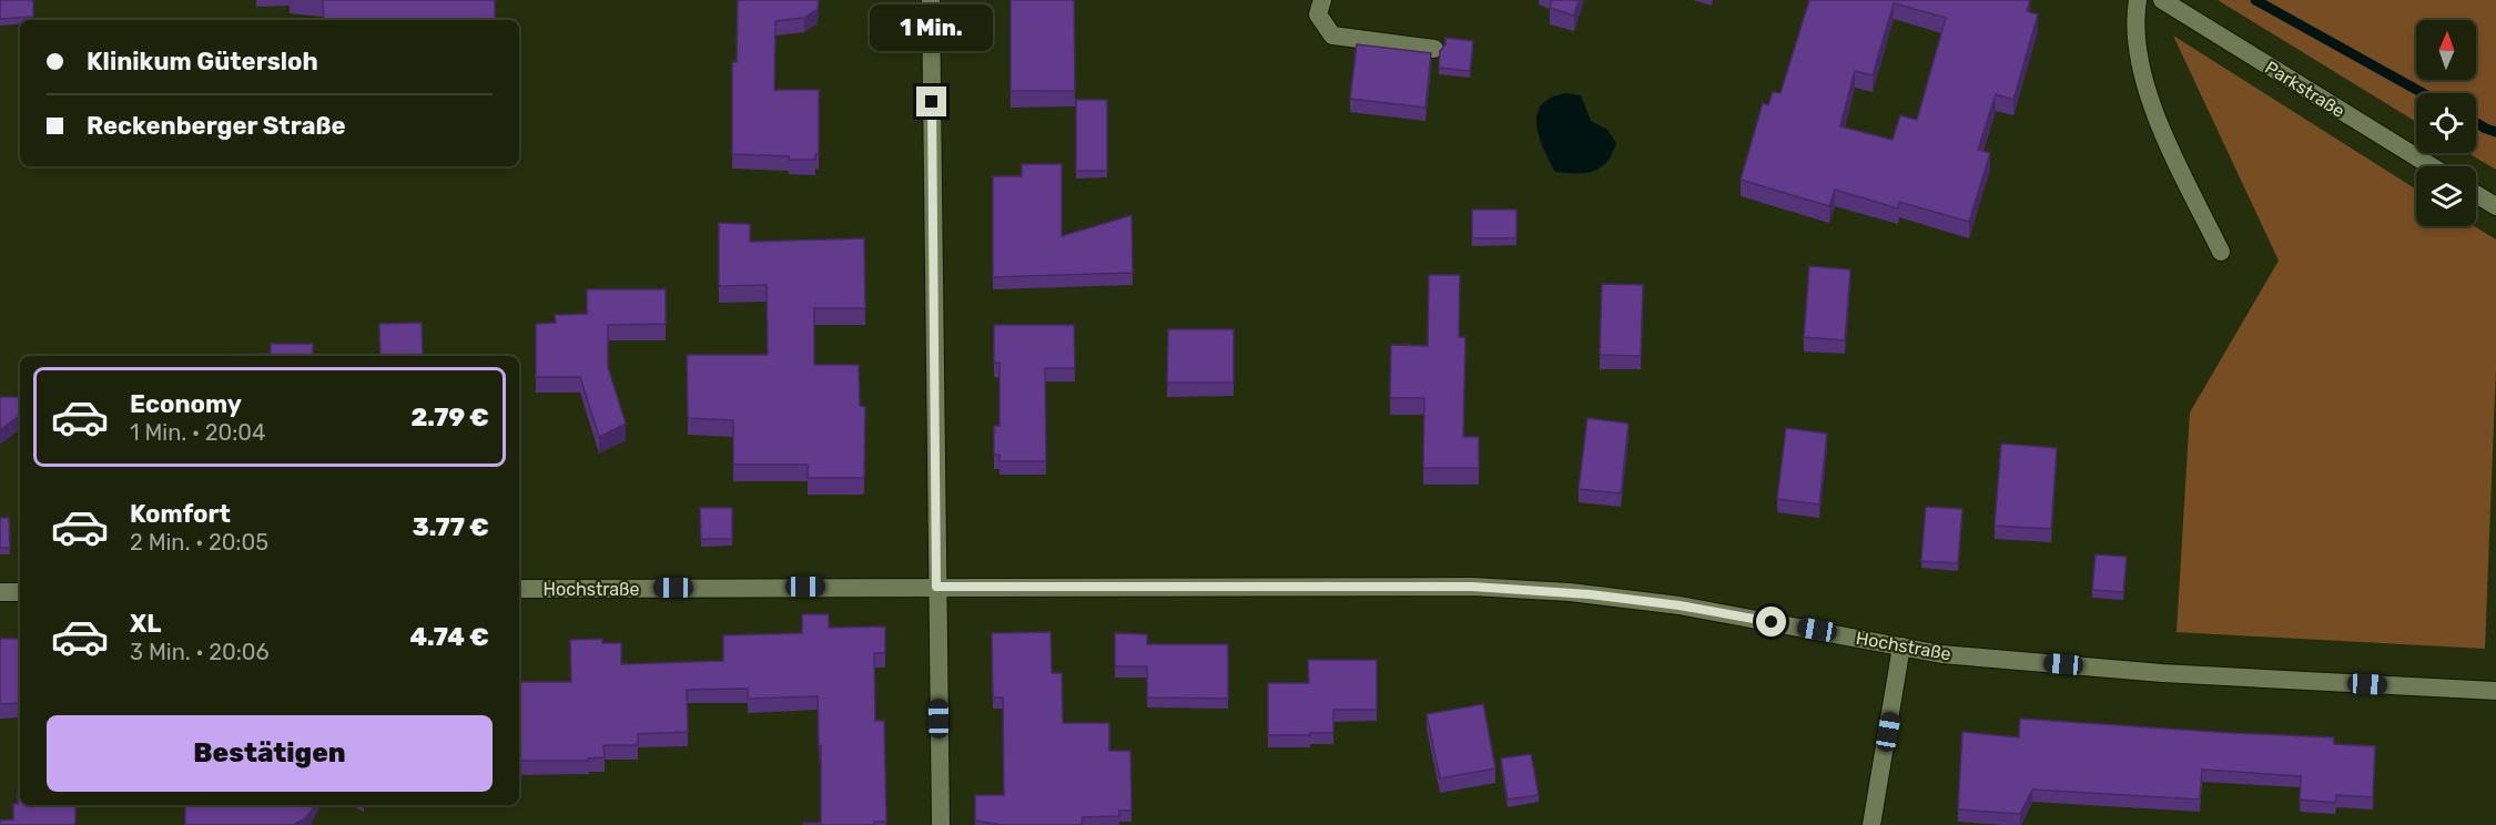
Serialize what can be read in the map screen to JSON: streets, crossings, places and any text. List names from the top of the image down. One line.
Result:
{"streets":{"street":["Parkstraße","Hochstraße"]},"north":"top","page":{"bubble":"1 Min.","banner":["Klinikum Gütersloh","Reckenberger Straße"],"list":[{"name":"Economy","note":"1 Min. · 20:04","value":"2.79 €"},{"name":"Komfort","note":"2 Min. · 20:05","value":"3.77 €"},{"name":"XL","note":"3 Min. · 20:06","value":"4.74 €"}],"buttons":"Bestätigen"}}
